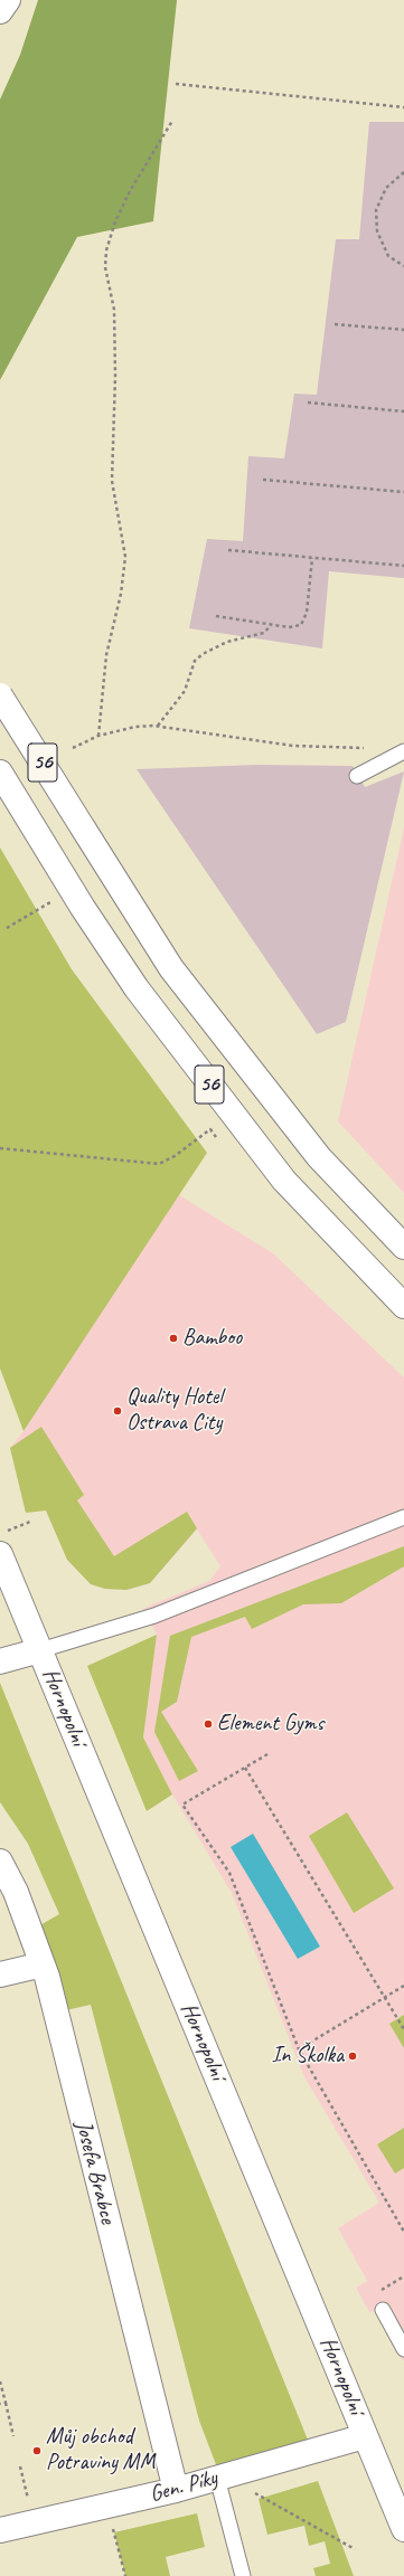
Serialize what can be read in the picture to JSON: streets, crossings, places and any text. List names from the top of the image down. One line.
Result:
{"streets":{"main road":["56","Hornopolní","Josefa Brabce","Gen. Píky"]},"crossings":[["Hornopolní","Gen. Píky"],["Josefa Brabce","Gen. Píky"]],"places":["Bamboo","Quality Hotel Ostrava City","Element Gyms","In Školka","Můj obchod Potraviny MM"]}
